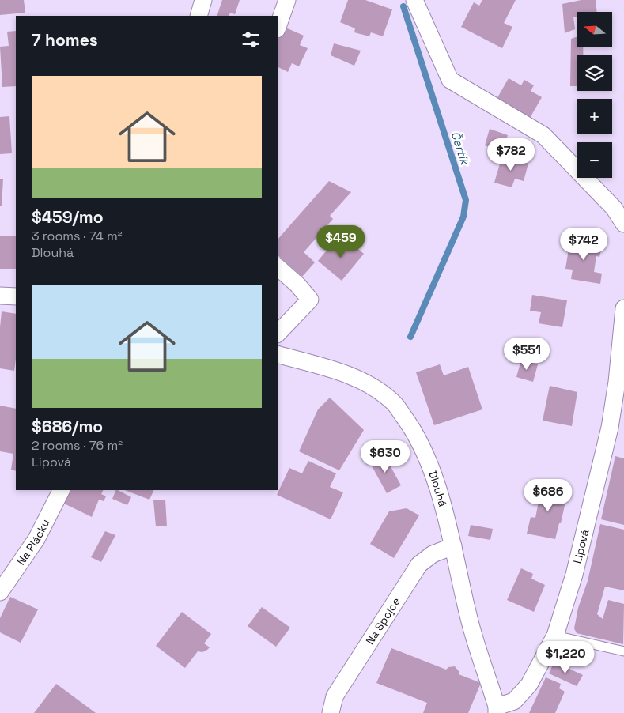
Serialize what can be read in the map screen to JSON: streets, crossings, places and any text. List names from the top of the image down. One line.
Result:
{"streets":{"street":["Dlouhá","Na Plácku","Lipová","Na Spojce"]},"crossings":[["Dlouhá","Lipová"],["Dlouhá","Na Spojce"]],"water":["Čertík"],"north":"left","page":{"map_buttons":["+","−"],"heading":"7 homes","list":[{"name":"$459/mo","note":"3 rooms · 74 m² · Dlouhá"},{"name":"$686/mo","note":"2 rooms · 76 m² · Lipová"}],"price":["$782","$459","$742","$551","$630","$686","$1,220"]}}
